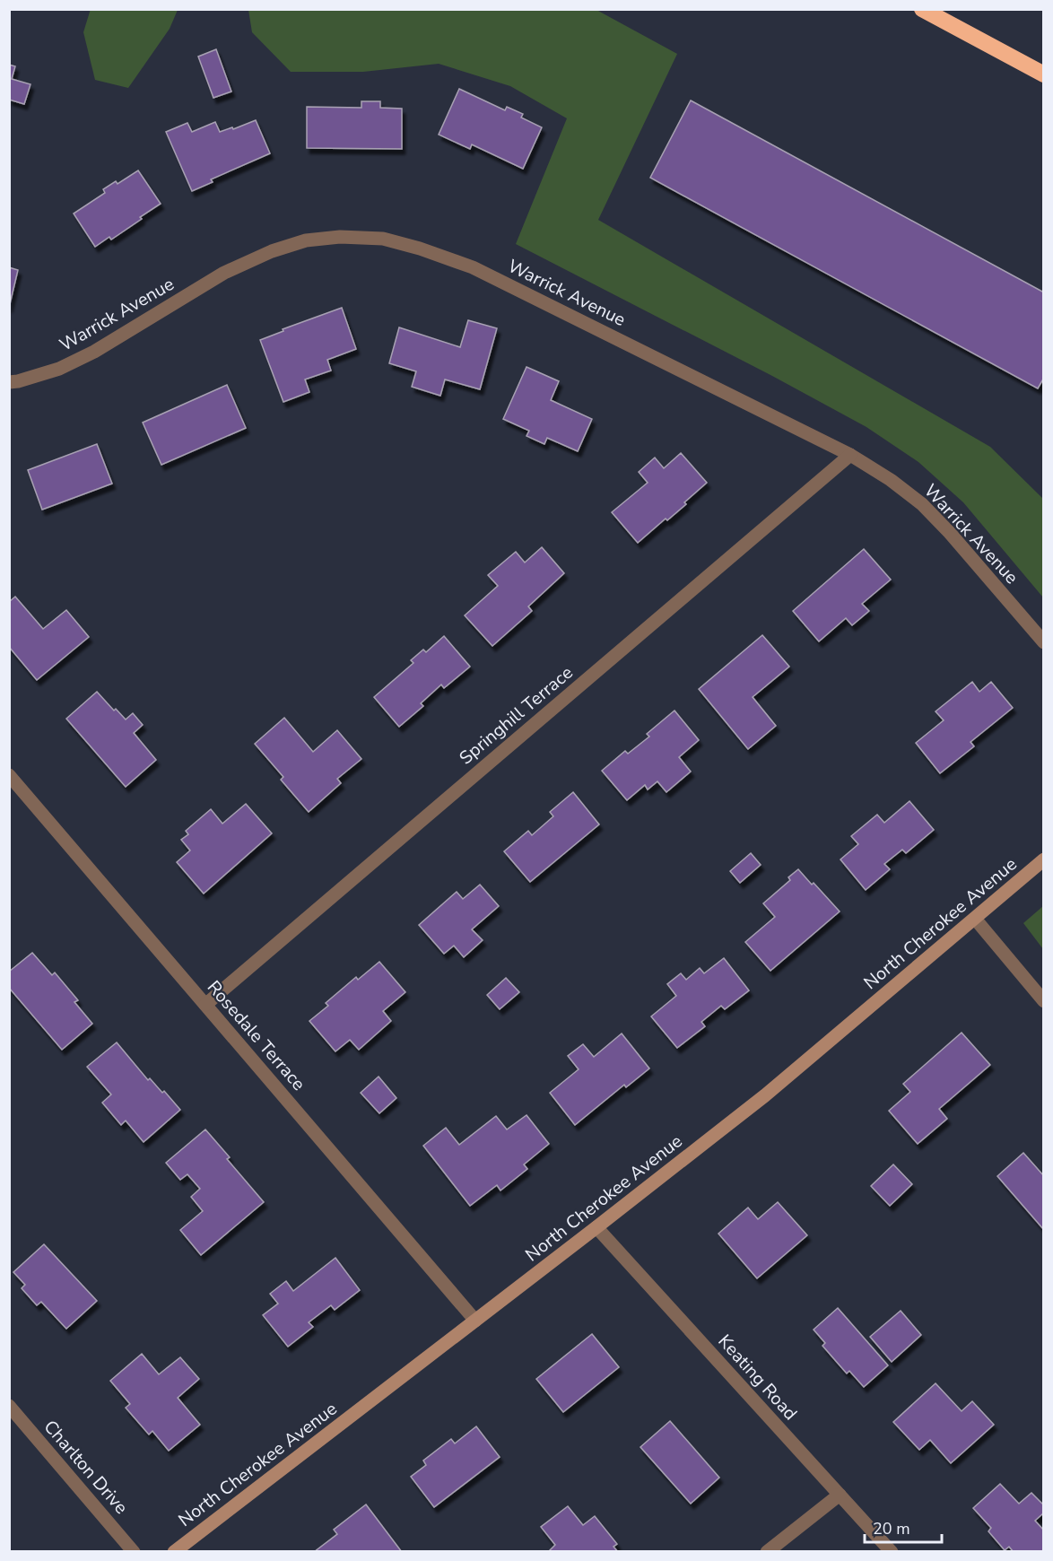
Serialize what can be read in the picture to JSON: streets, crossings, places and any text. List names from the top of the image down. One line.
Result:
{"streets":{"street":["Warrick Avenue","Springhill Terrace","North Cherokee Avenue","Rosedale Terrace","Keating Road","Charlton Drive"]},"crossings":[["Warrick Avenue","Springhill Terrace"],["Springhill Terrace","Rosedale Terrace"],["North Cherokee Avenue","Rosedale Terrace"],["North Cherokee Avenue","Keating Road"]],"scale_bar":"20 m"}
